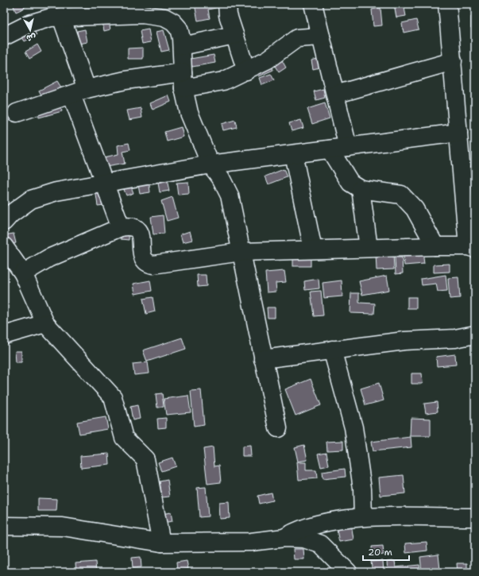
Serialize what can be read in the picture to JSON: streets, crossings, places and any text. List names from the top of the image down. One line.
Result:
{"scale_bar":"20 m","north":"bottom"}
